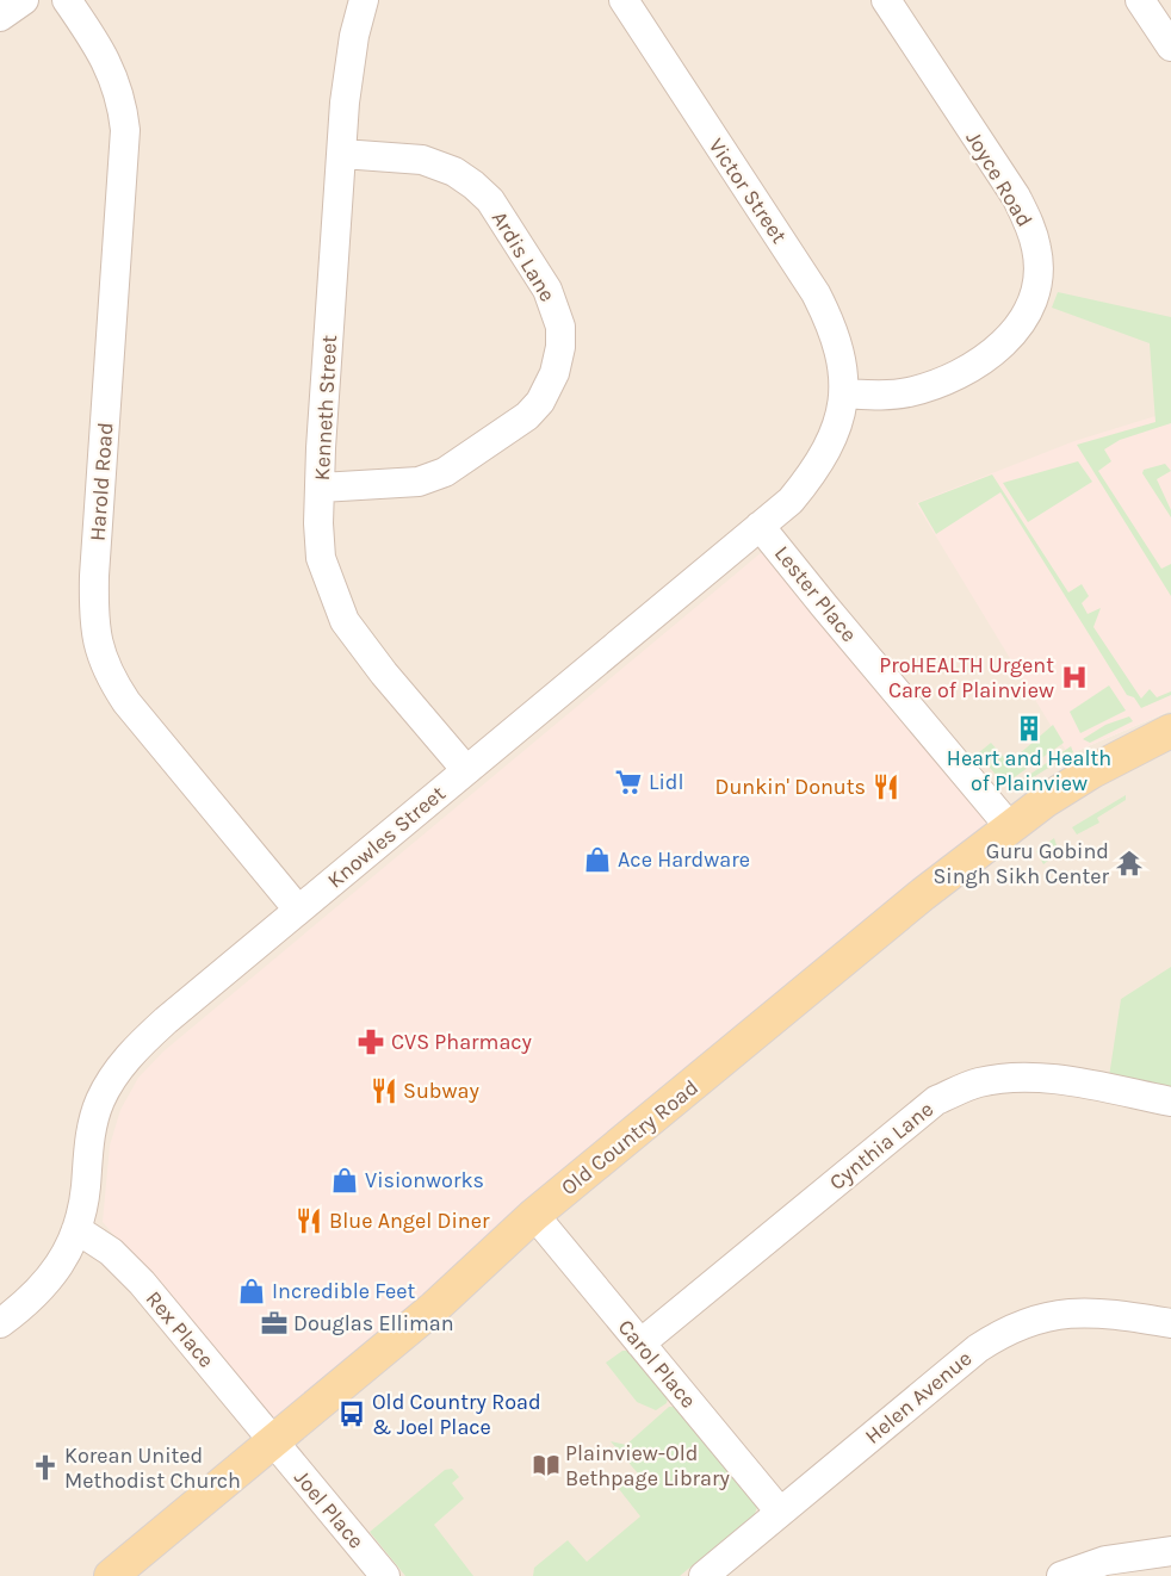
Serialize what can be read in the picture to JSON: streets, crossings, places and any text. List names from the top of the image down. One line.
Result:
{"streets":{"main road":["Old Country Road"],"street":["Joyce Road","Victor Street","Ardis Lane","Kenneth Street","Harold Road","Lester Place","Knowles Street","Cynthia Lane","Rex Place","Carol Place","Helen Avenue","Joel Place"]},"crossings":[["Joyce Road","Victor Street"],["Joyce Road","Knowles Street"],["Victor Street","Knowles Street"],["Ardis Lane","Kenneth Street"],["Kenneth Street","Knowles Street"],["Harold Road","Knowles Street"],["Lester Place","Knowles Street"],["Lester Place","Old Country Road"],["Knowles Street","Rex Place"],["Old Country Road","Rex Place"],["Old Country Road","Carol Place"],["Old Country Road","Joel Place"],["Cynthia Lane","Carol Place"],["Rex Place","Joel Place"],["Carol Place","Helen Avenue"]],"places":{"hospital":["ProHEALTH Urgent Care of Plainview"],"building":["Heart and Health of Plainview"],"supermarket":["Lidl"],"restaurant":["Dunkin' Donuts","Subway","Blue Angel Diner"],"shop":["Ace Hardware","Visionworks","Incredible Feet"],"temple":["Guru Gobind Singh Sikh Center"],"pharmacy":["CVS Pharmacy"],"office":["Douglas Elliman"],"bus stop":["Old Country Road & Joel Place"],"library":["Plainview-Old Bethpage Library"],"church":["Korean United Methodist Church"]}}
